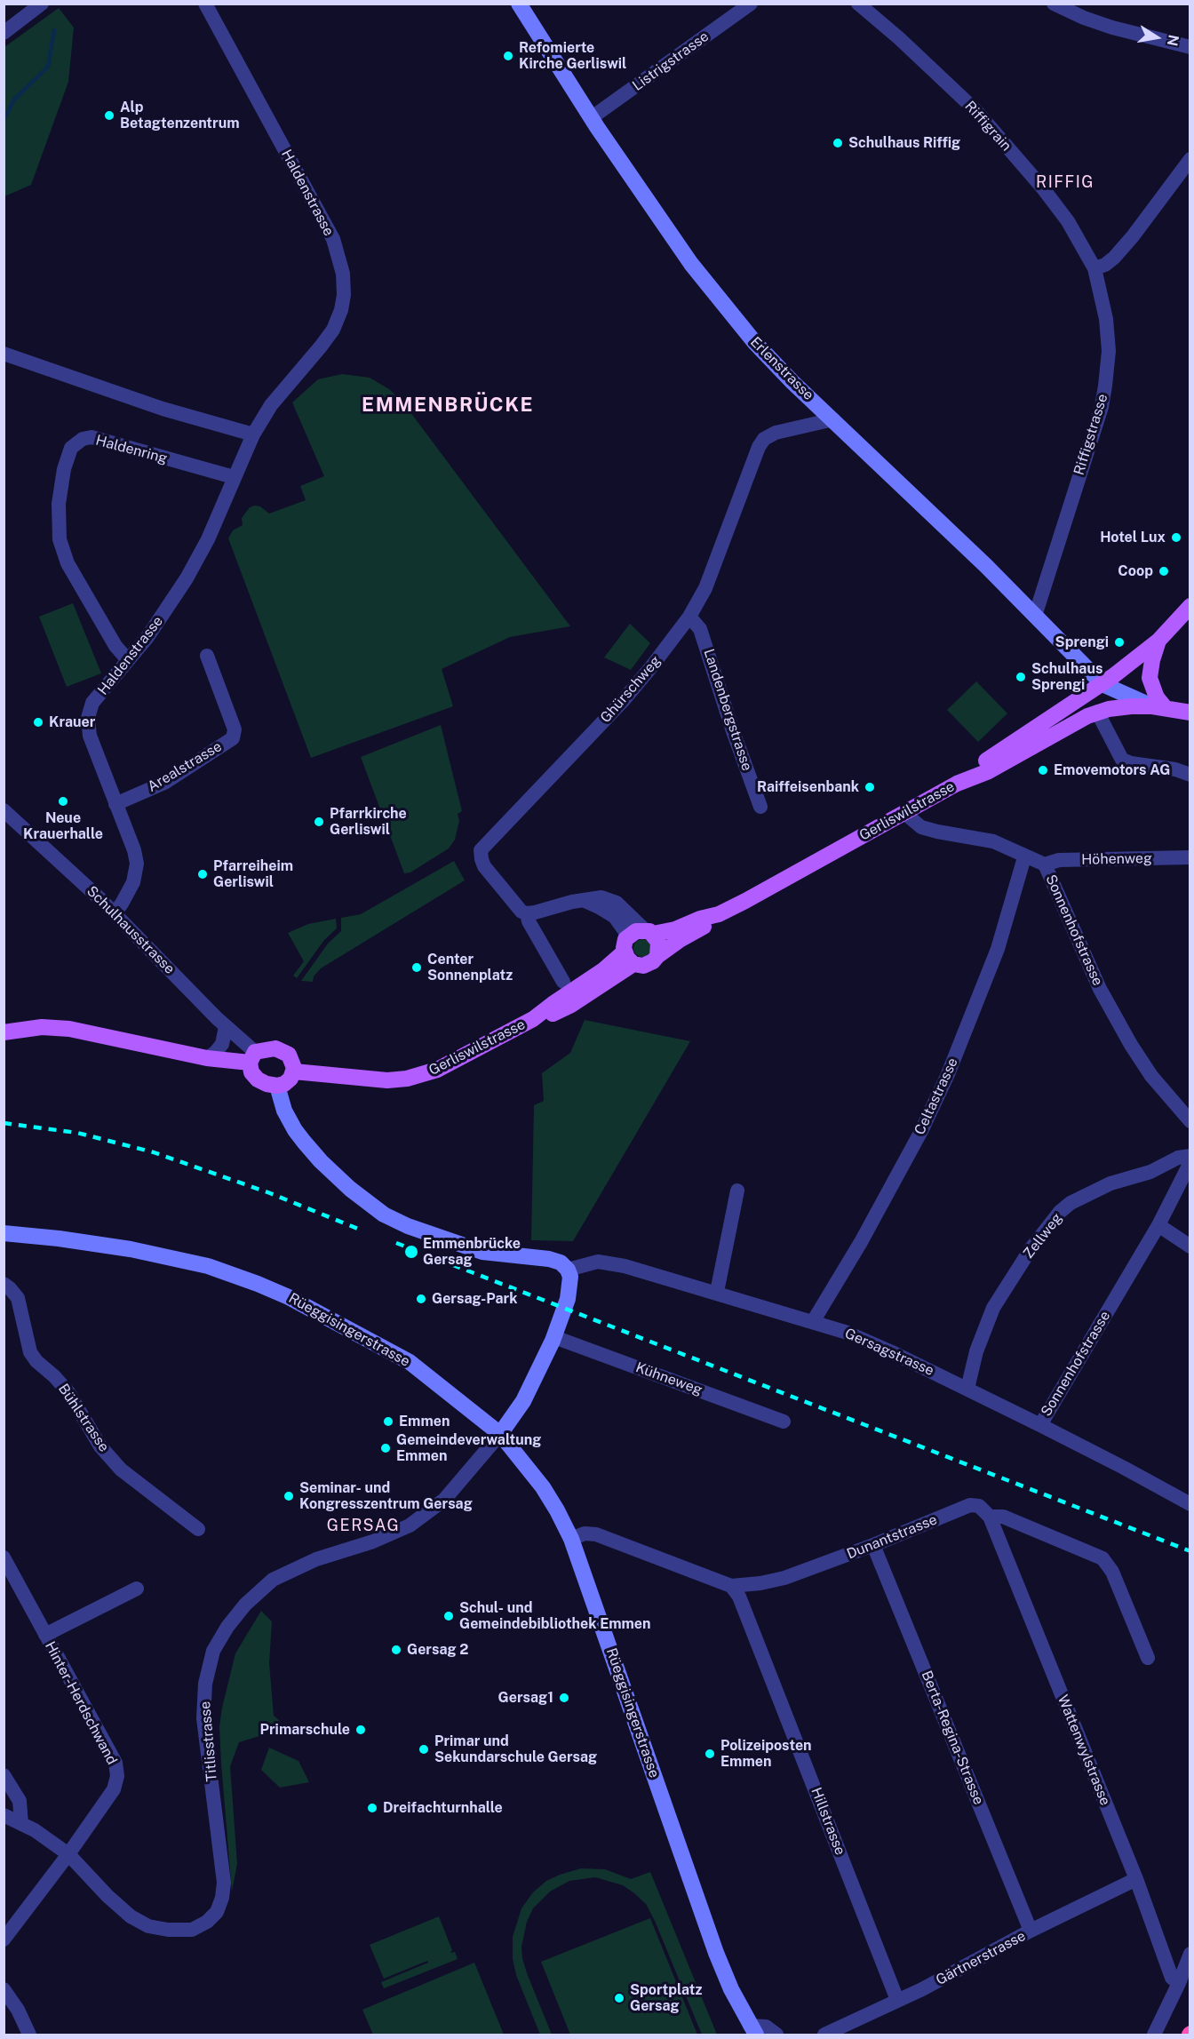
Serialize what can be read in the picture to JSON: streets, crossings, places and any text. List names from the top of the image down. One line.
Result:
{"streets":{"main road":["Gerliswilstrasse"],"street":["Listrigstrasse","Riffigrain","Haldenstrasse","Erlenstrasse","Riffigstrasse","Haldenring","Ghürschweg","Landenbergstrasse","Arealstrasse","Höhenweg","Schulhausstrasse","Sonnenhofstrasse","Celtastrasse","Zellweg","Rüeggisingerstrasse","Gersagstrasse","Kühneweg","Bühlstrasse","Dunantstrasse","Hinter-Herdschwand","Berta-Regina-Strasse","Titlisstrasse","Wattenwylstrasse","Hillstrasse","Gärtnerstrasse"]},"crossings":[["Listrigstrasse","Erlenstrasse"],["Riffigrain","Riffigstrasse"],["Haldenstrasse","Haldenring"],["Haldenstrasse","Arealstrasse"],["Haldenstrasse","Schulhausstrasse"],["Erlenstrasse","Riffigstrasse"],["Erlenstrasse","Ghürschweg"],["Ghürschweg","Landenbergstrasse"],["Gerliswilstrasse","Schulhausstrasse"],["Gerliswilstrasse","Sonnenhofstrasse"],["Höhenweg","Sonnenhofstrasse"],["Sonnenhofstrasse","Celtastrasse"],["Sonnenhofstrasse","Gersagstrasse"],["Celtastrasse","Gersagstrasse"],["Zellweg","Gersagstrasse"],["Rüeggisingerstrasse","Dunantstrasse"],["Rüeggisingerstrasse","Titlisstrasse"],["Dunantstrasse","Berta-Regina-Strasse"],["Dunantstrasse","Wattenwylstrasse"],["Dunantstrasse","Hillstrasse"],["Hinter-Herdschwand","Titlisstrasse"],["Berta-Regina-Strasse","Gärtnerstrasse"],["Wattenwylstrasse","Gärtnerstrasse"],["Hillstrasse","Gärtnerstrasse"]],"districts":["RIFFIG","EMMENBRÜCKE","GERSAG"],"places":["Refomierte Kirche Gerliswil","Alp Betagtenzentrum","Schulhaus Riffig","Hotel Lux","Coop","Sprengi","Schulhaus Sprengi","Krauer","Emovemotors AG","Raiffeisenbank","Neue Krauerhalle","Pfarrkirche Gerliswil","Pfarreiheim Gerliswil","Center Sonnenplatz","Emmenbrücke Gersag","Gersag-Park","Emmen","Gemeindeverwaltung Emmen","Seminar- und Kongresszentrum Gersag","Schul- und Gemeindebibliothek Emmen","Gersag 2","Gersag1","Primarschule","Primar und Sekundarschule Gersag","Polizeiposten Emmen","Dreifachturnhalle","Sportplatz Gersag"],"north":"right"}
